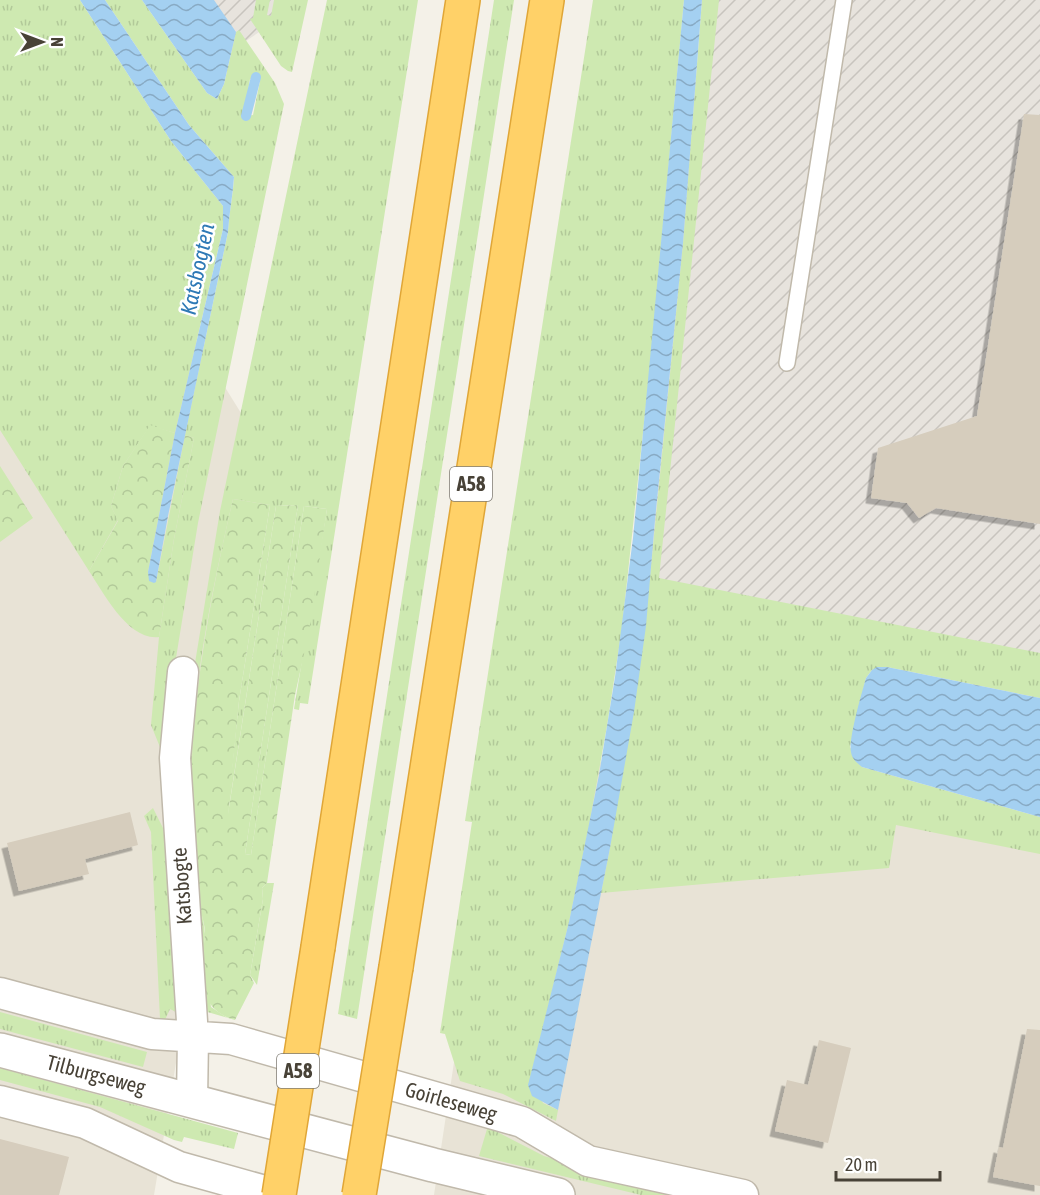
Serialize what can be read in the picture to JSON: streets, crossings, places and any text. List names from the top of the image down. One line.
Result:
{"streets":{"highway":["A58"],"street":["Katsbogte","Tilburgseweg","Goirleseweg"]},"crossings":[["Katsbogte","Tilburgseweg"],["Katsbogte","Goirleseweg"]],"water":["Katsbogten"],"scale_bar":"20 m","north":"right"}
